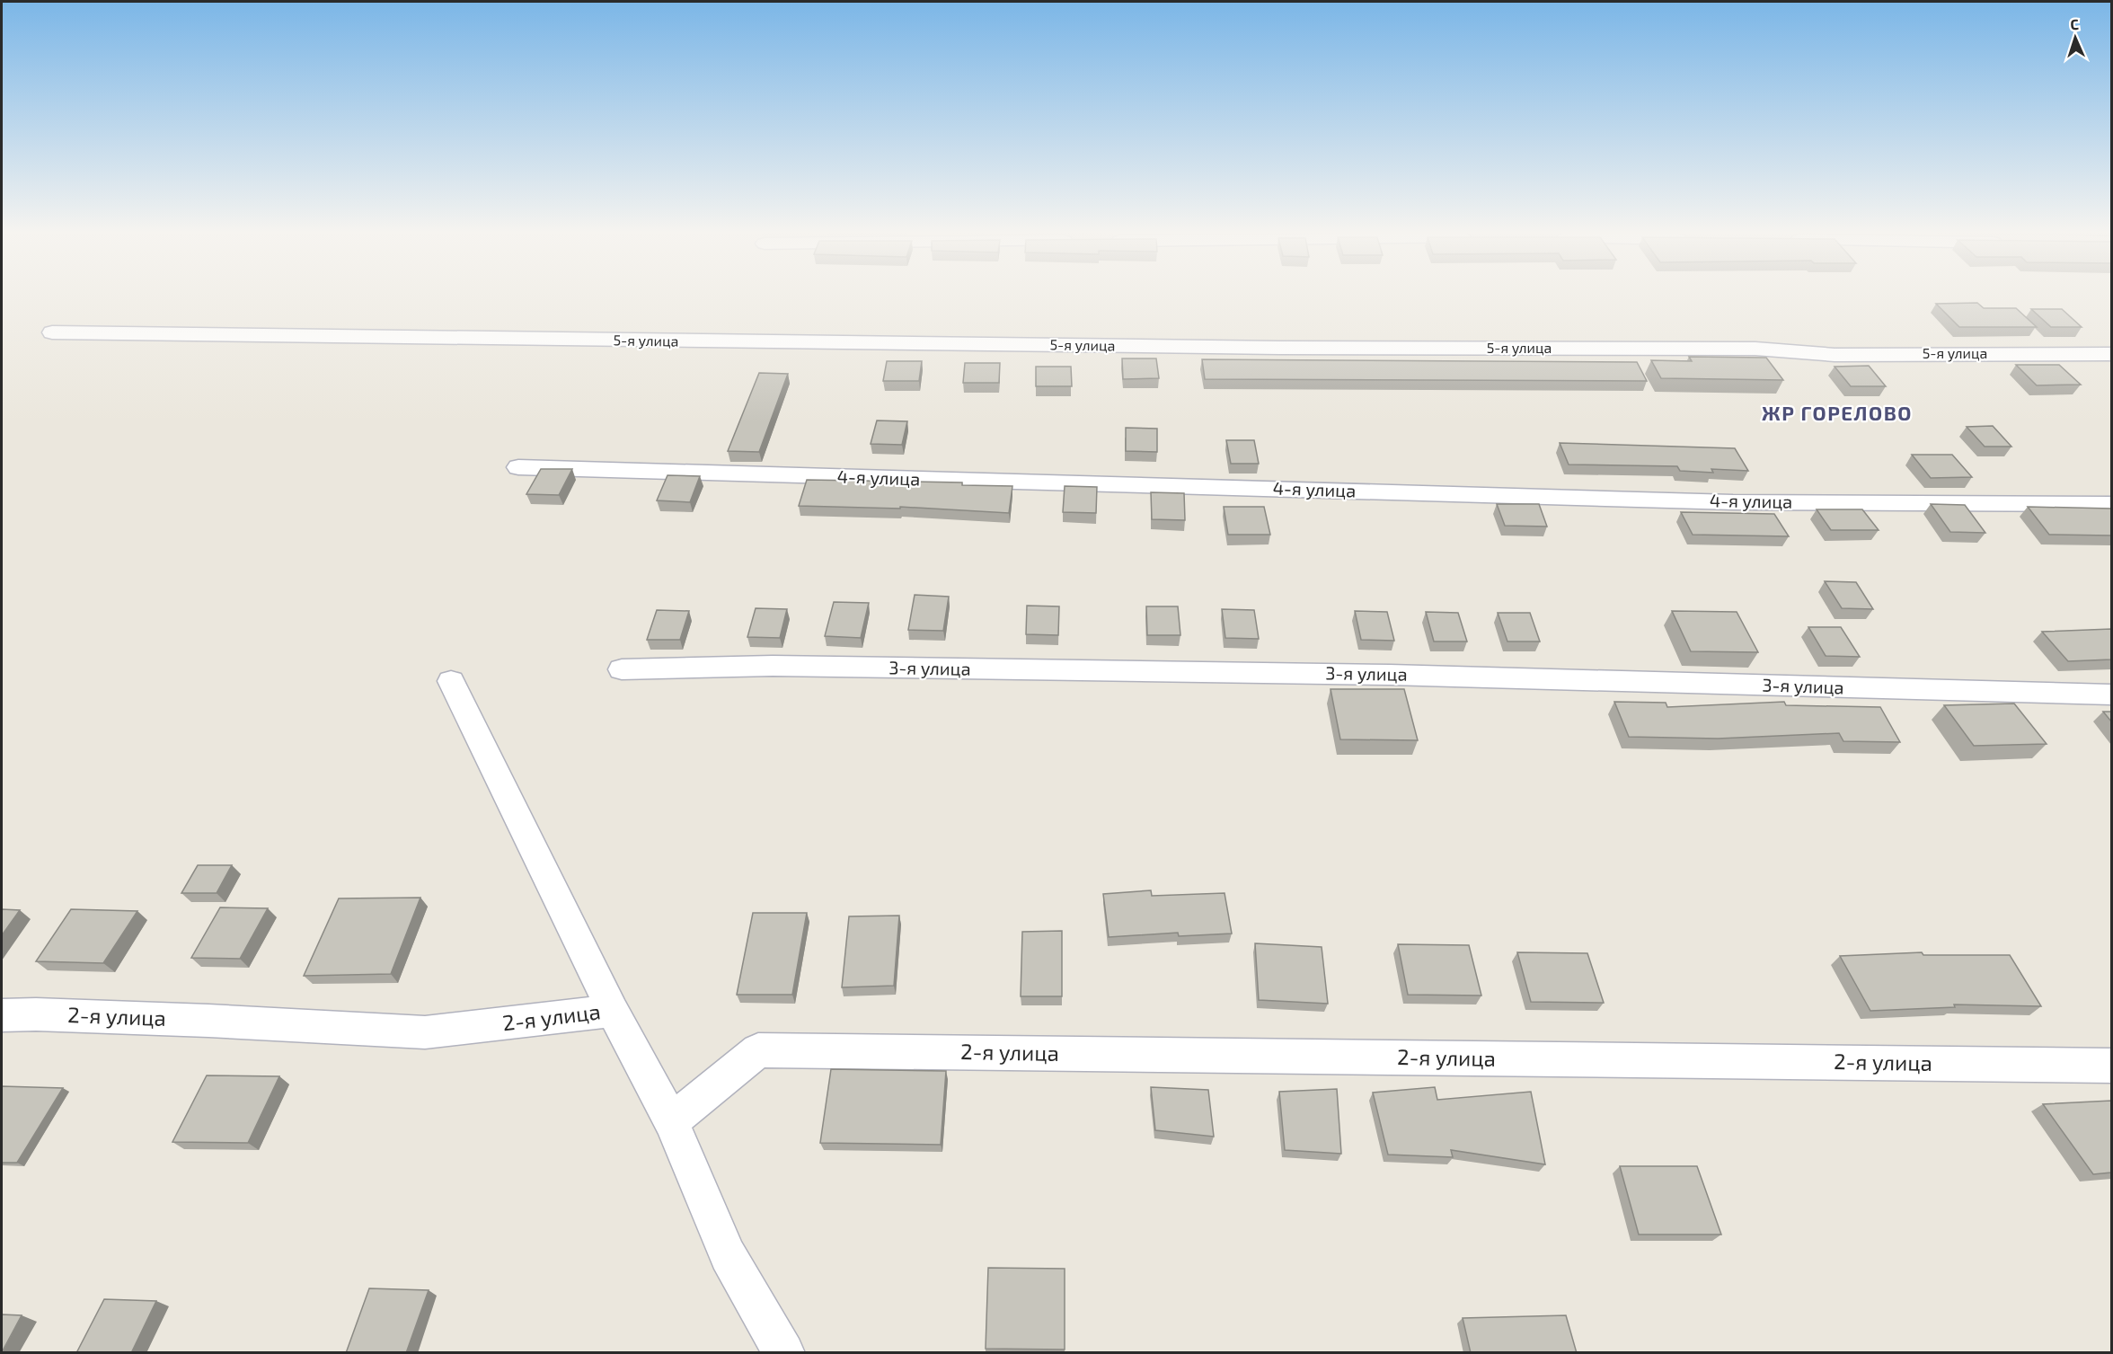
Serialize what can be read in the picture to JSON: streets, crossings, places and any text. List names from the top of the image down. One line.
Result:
{"streets":{"street":["5-я улица","4-я улица","3-я улица","2-я улица"]},"districts":["ЖР ГОРЕЛОВО"],"north":"top"}
